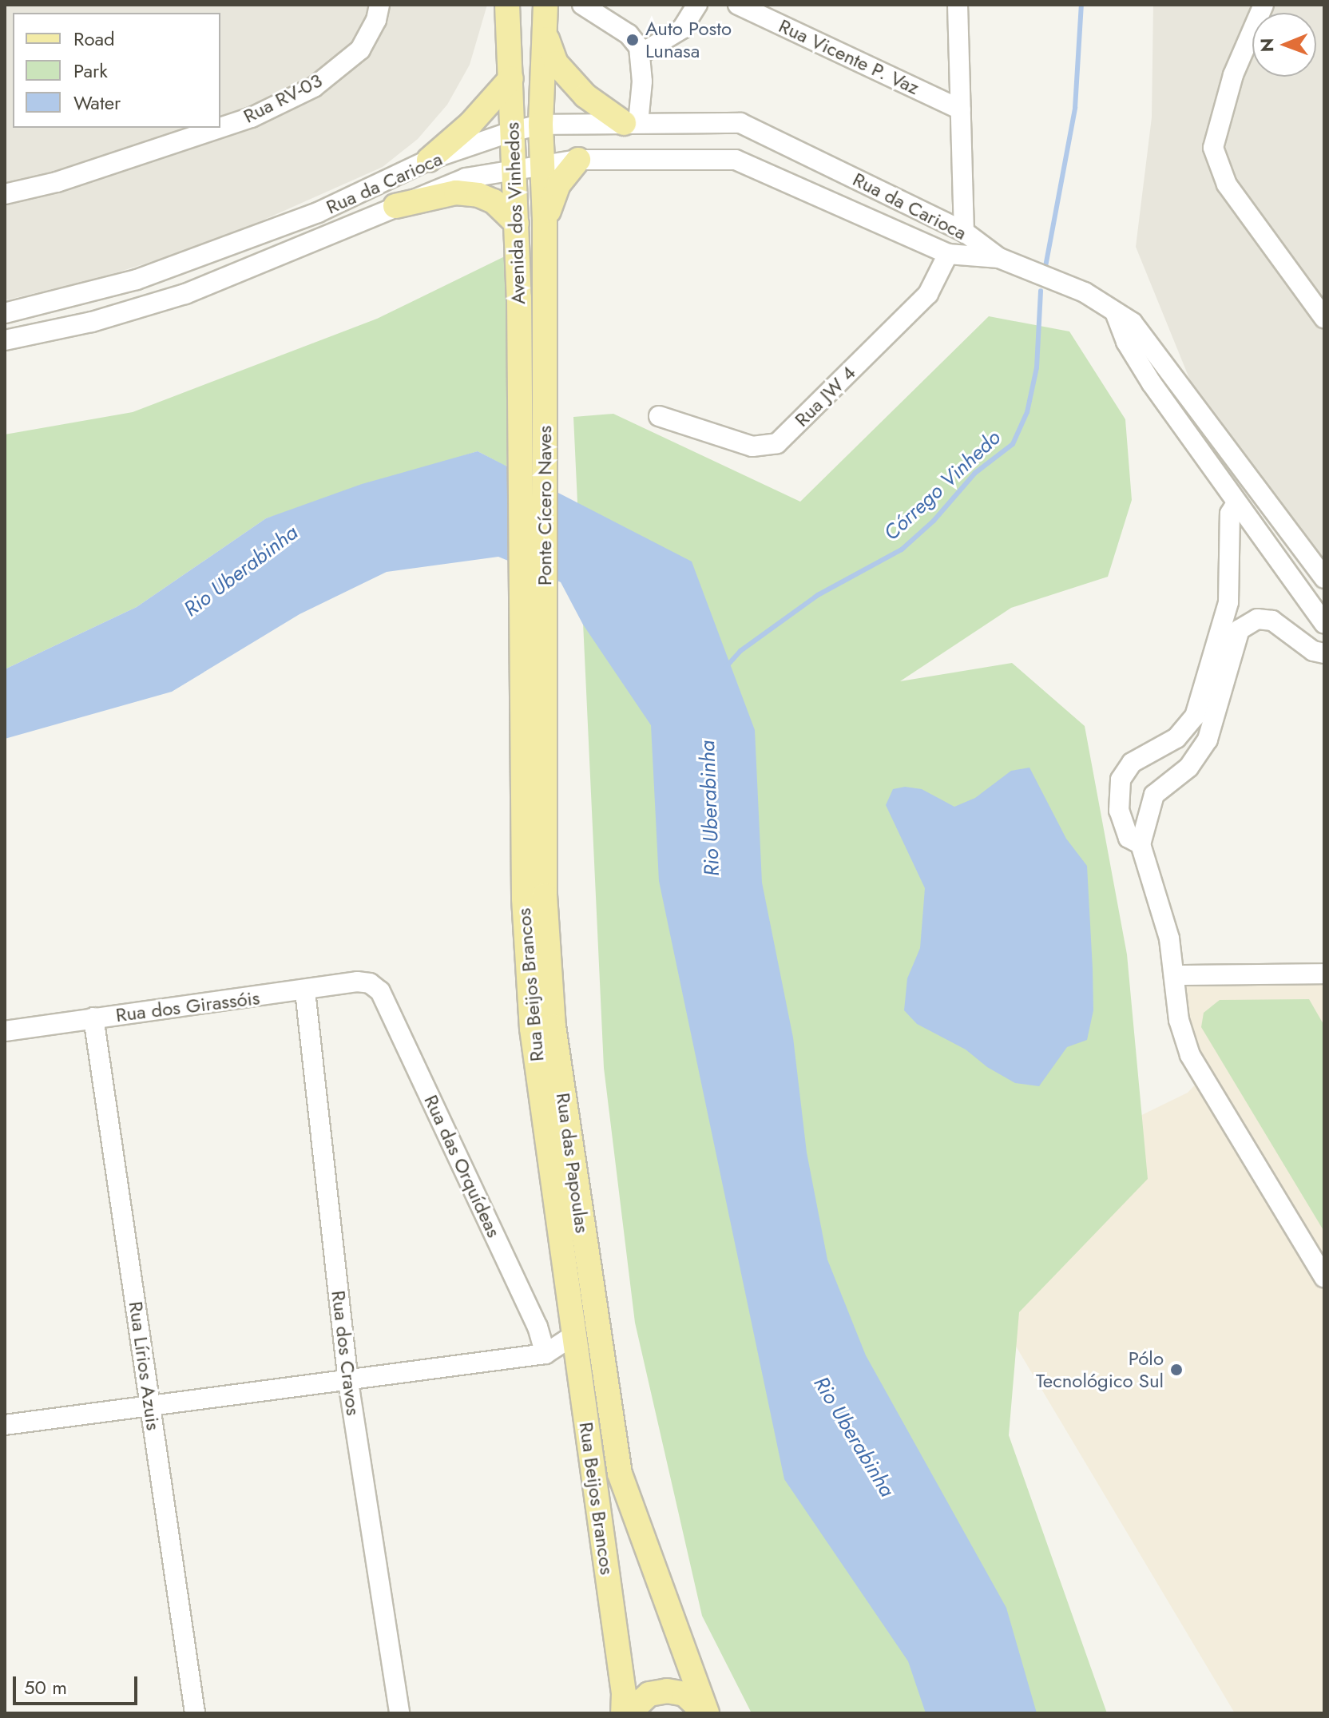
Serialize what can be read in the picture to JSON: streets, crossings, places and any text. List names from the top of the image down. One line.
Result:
{"streets":{"main road":["Avenida dos Vinhedos","Ponte Cícero Naves","Rua Beijos Brancos","Rua das Papoulas"],"street":["Rua Vicente P. Vaz","Rua RV-03","Rua da Carioca","Rua JW 4","Rua dos Girassóis","Rua das Orquídeas","Rua dos Cravos","Rua Lírios Azuis"]},"crossings":[["Rua da Carioca","Avenida dos Vinhedos"],["Rua da Carioca","Rua JW 4"],["Avenida dos Vinhedos","Ponte Cícero Naves"],["Avenida dos Vinhedos","Rua Beijos Brancos"],["Ponte Cícero Naves","Rua das Papoulas"],["Rua dos Girassóis","Rua das Orquídeas"],["Rua dos Girassóis","Rua dos Cravos"],["Rua dos Girassóis","Rua Lírios Azuis"]],"water":["Córrego Vinhedo","Rio Uberabinha"],"places":["Auto Posto Lunasa","Pólo Tecnológico Sul"],"legend":["Road","Park","Water"],"scale_bar":"50 m","north":"left"}
